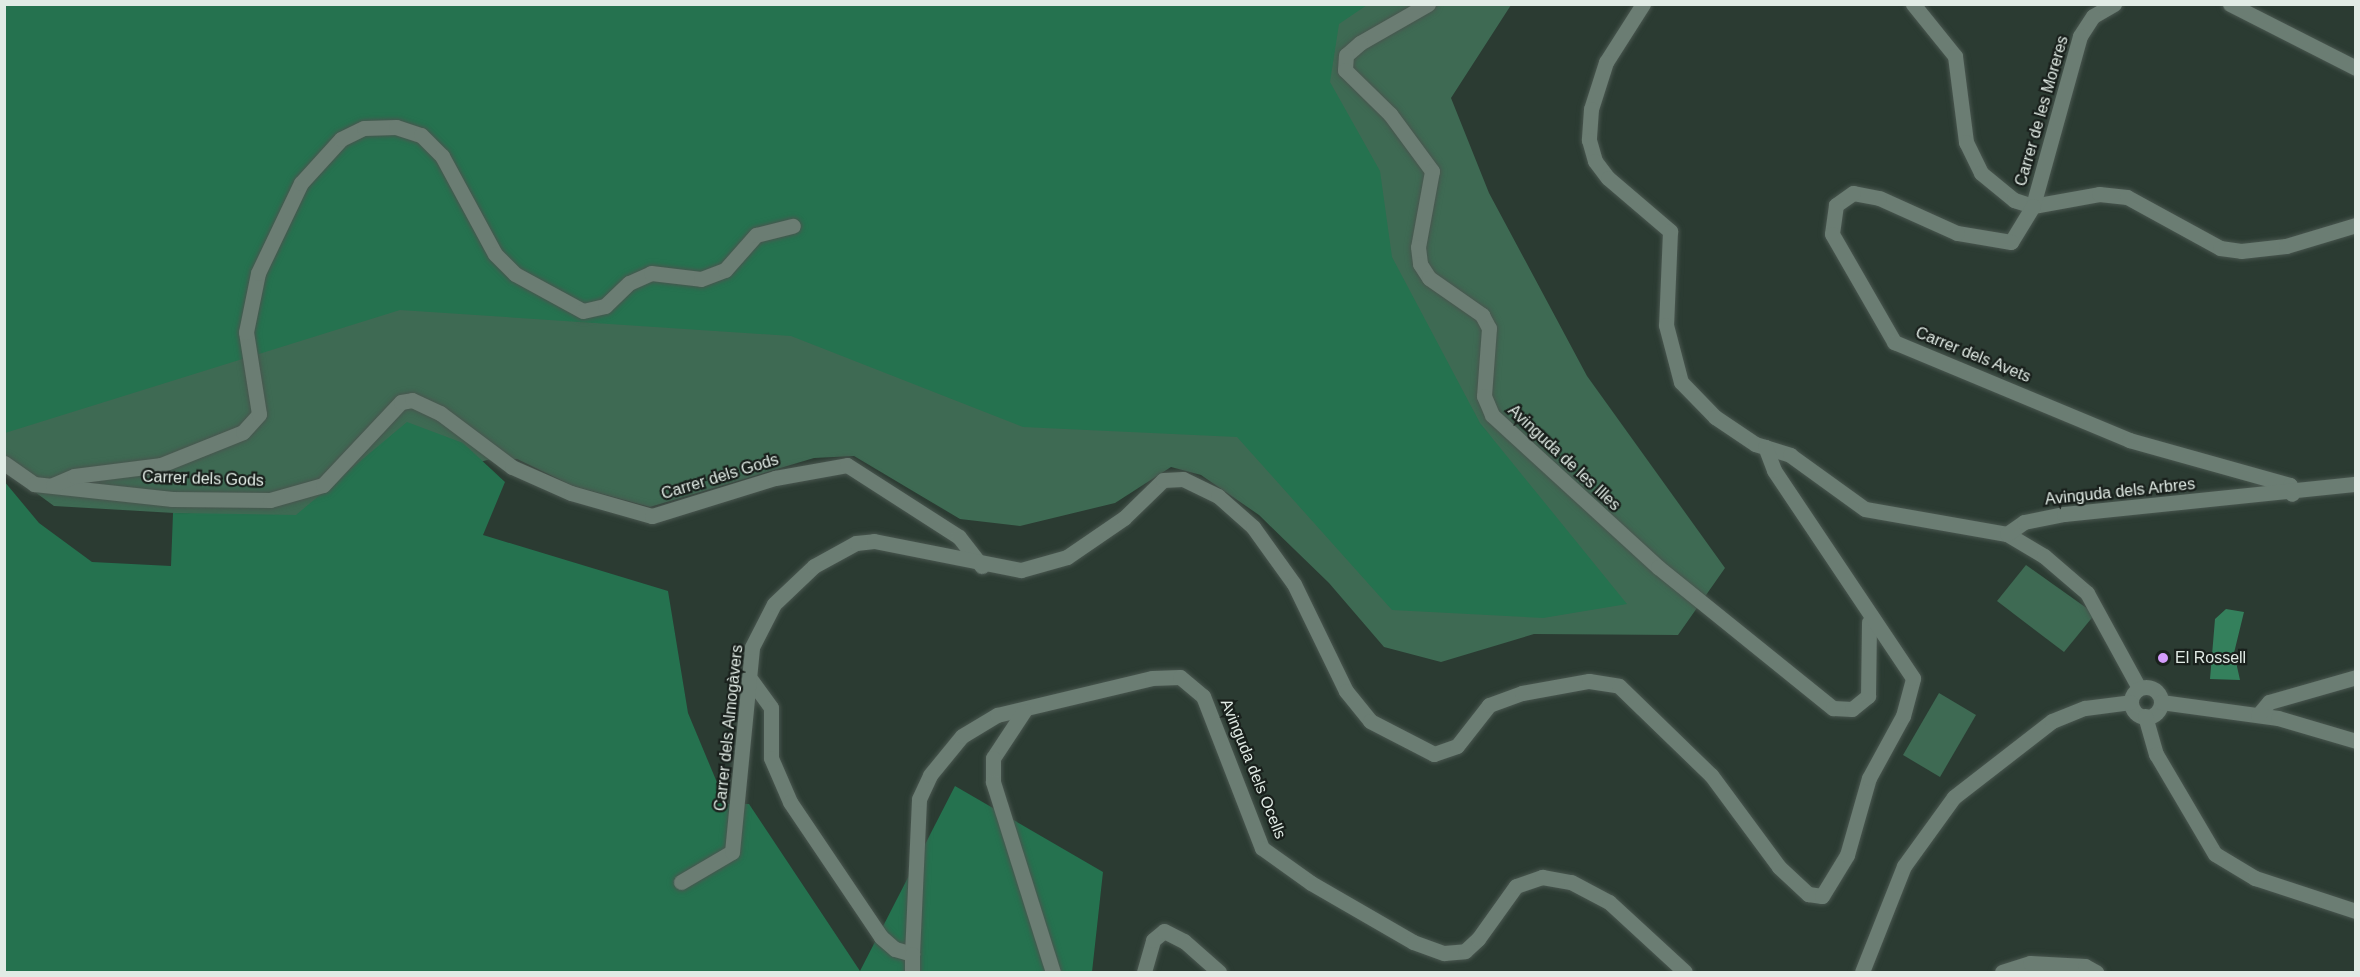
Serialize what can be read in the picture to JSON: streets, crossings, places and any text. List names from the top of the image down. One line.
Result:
{"streets":{"street":["Carrer de les Moreres","Carrer dels Avets","Avinguda de les Illes","Carrer dels Gods","Avinguda dels Arbres","Carrer dels Almogàvers","Avinguda dels Ocells"]},"crossings":[["Carrer de les Moreres","Carrer dels Avets"],["Carrer dels Avets","Avinguda dels Arbres"],["Avinguda de les Illes","Carrer dels Almogàvers"],["Carrer dels Gods","Carrer dels Almogàvers"]],"places":["El Rossell"]}
